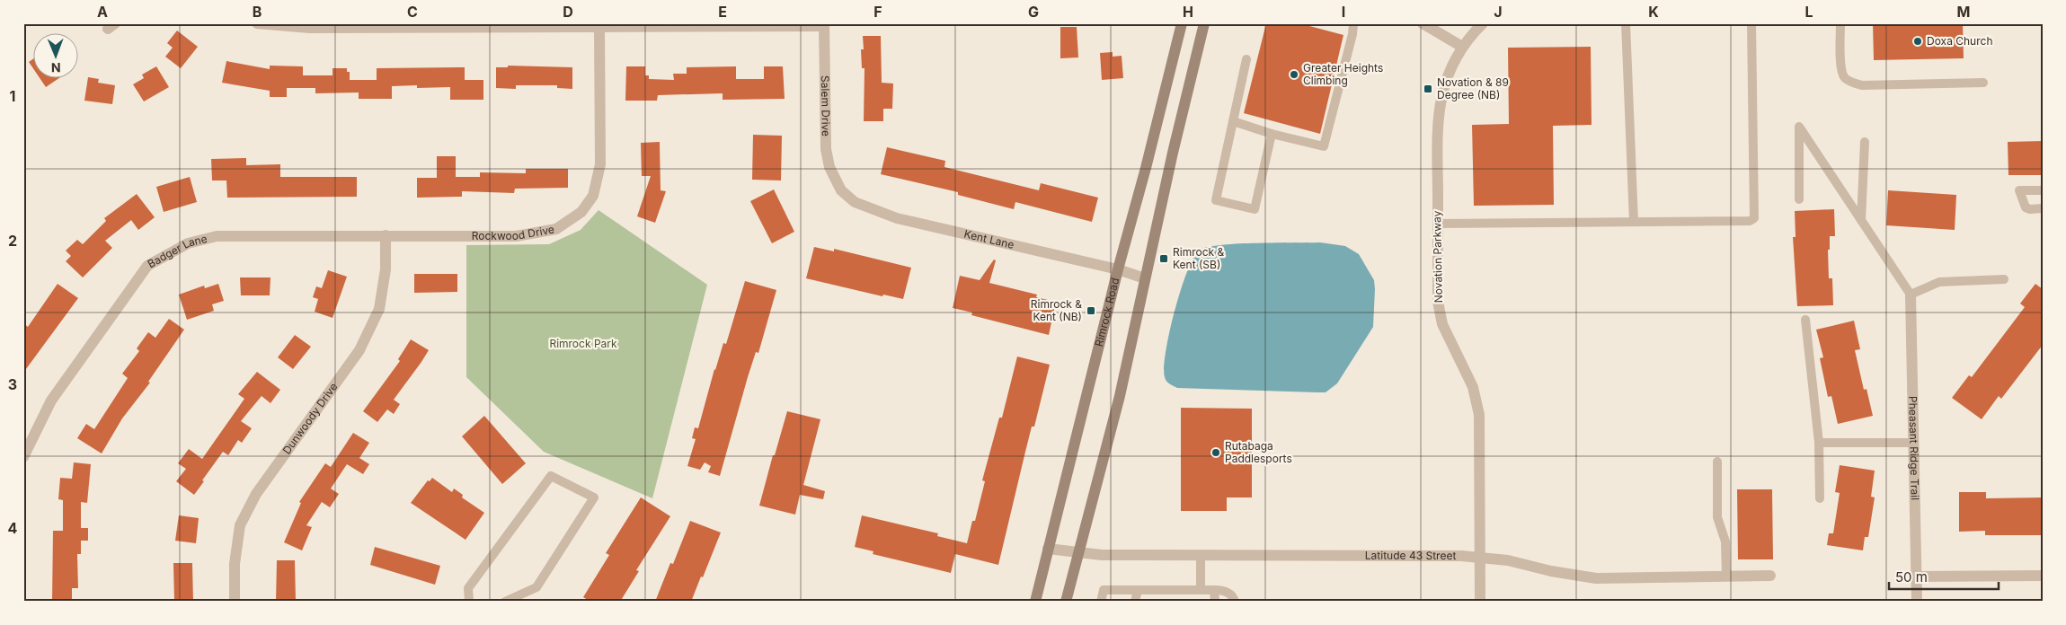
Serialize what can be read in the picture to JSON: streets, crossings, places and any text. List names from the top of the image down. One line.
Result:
{"streets":{"main road":["Rimrock Road"],"street":["Salem Drive","Rockwood Drive","Kent Lane","Badger Lane","Novation Parkway","Dunwoody Drive","Pheasant Ridge Trail","Latitude 43 Street"]},"crossings":[["Salem Drive","Kent Lane"],["Rockwood Drive","Badger Lane"],["Rockwood Drive","Dunwoody Drive"],["Kent Lane","Rimrock Road"],["Badger Lane","Dunwoody Drive"],["Novation Parkway","Latitude 43 Street"],["Rimrock Road","Latitude 43 Street"]],"parks":["Rimrock Park"],"places":{"other":["Doxa Church","Greater Heights Climbing","Rutabaga Paddlesports"],"transit":["Novation & 89 Degree (NB)","Rimrock & Kent (SB)","Rimrock & Kent (NB)"]},"scale_bar":"50 m","north":"bottom","grid":{"columns":["A","B","C","D","E","F","G","H","I","J","K","L","M"],"rows":["1","2","3","4"]}}
